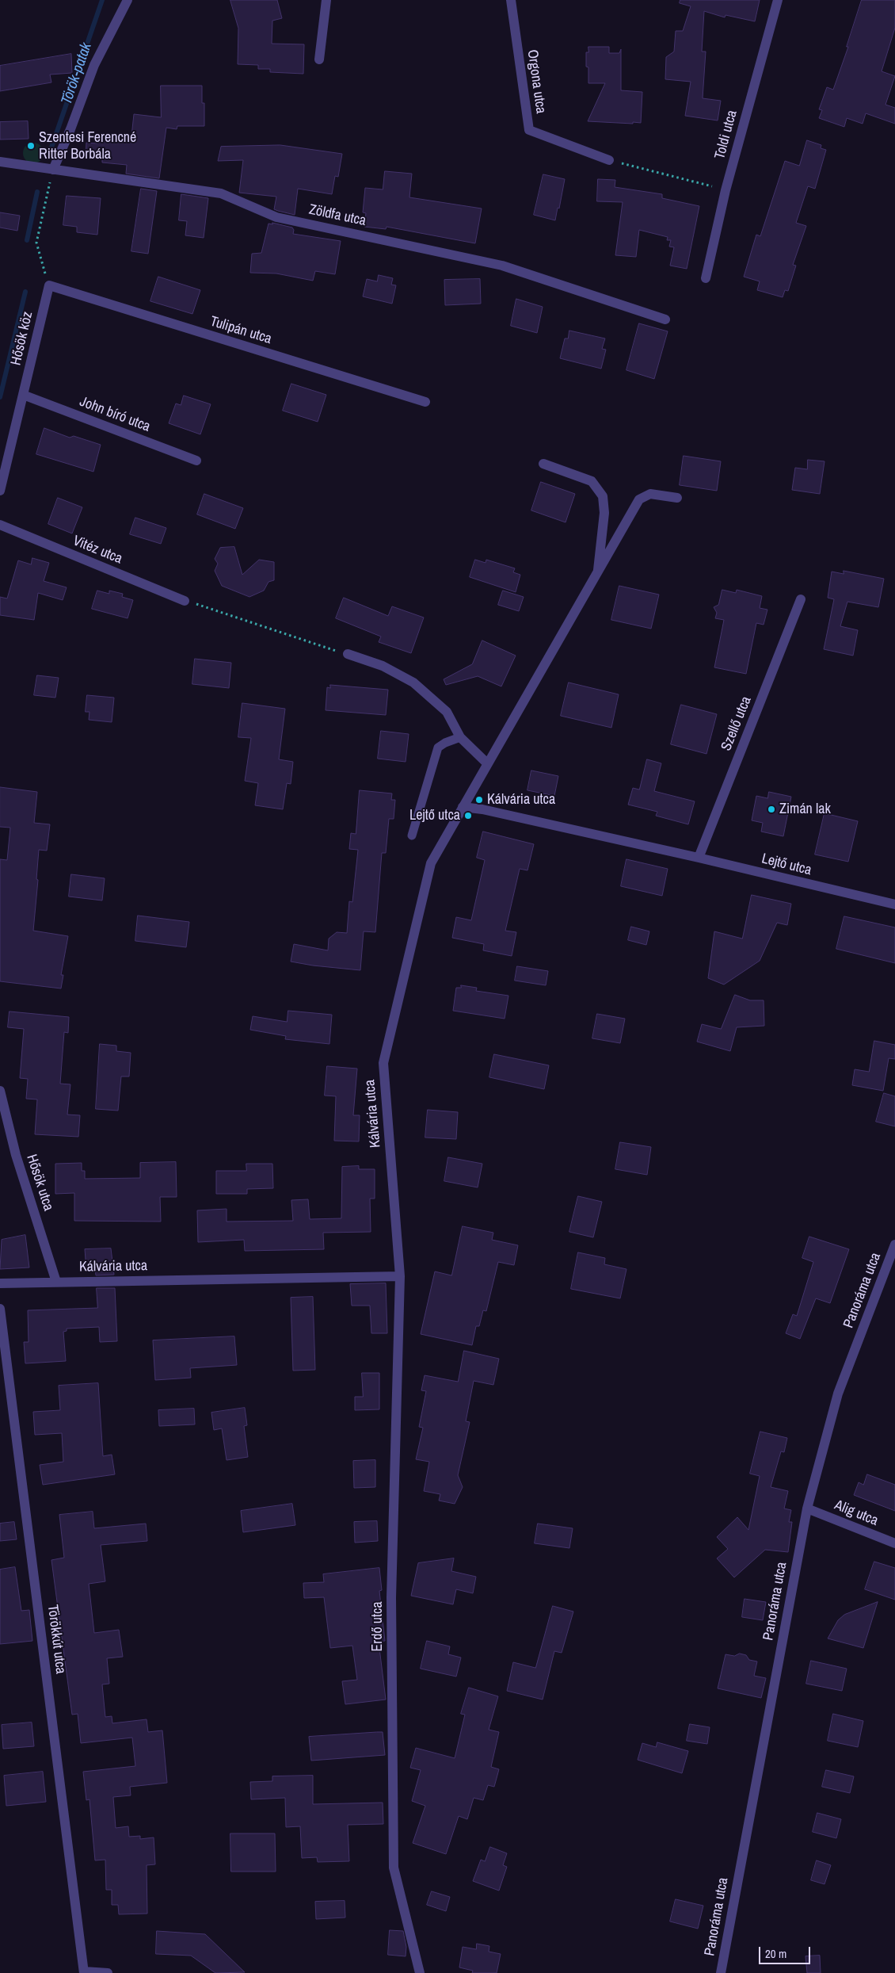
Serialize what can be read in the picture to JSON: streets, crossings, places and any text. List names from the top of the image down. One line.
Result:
{"streets":{"street":["Orgona utca","Toldi utca","Zöldfa utca","Tulipán utca","Hősök köz","John bíró utca","Vitéz utca","Szellő utca","Lejtő utca","Kálvária utca","Hősök utca","Panoráma utca","Alig utca","Erdő utca","Törökkút utca"]},"crossings":[["Tulipán utca","Hősök köz"],["Hősök köz","John bíró utca"],["Szellő utca","Lejtő utca"],["Lejtő utca","Kálvária utca"],["Kálvária utca","Hősök utca"],["Kálvária utca","Erdő utca"],["Panoráma utca","Alig utca"]],"water":["Török-patak"],"places":["Szentesi Ferencné Ritter Borbála","Kálvária utca","Zimán lak","Lejtő utca"],"scale_bar":"20 m"}
